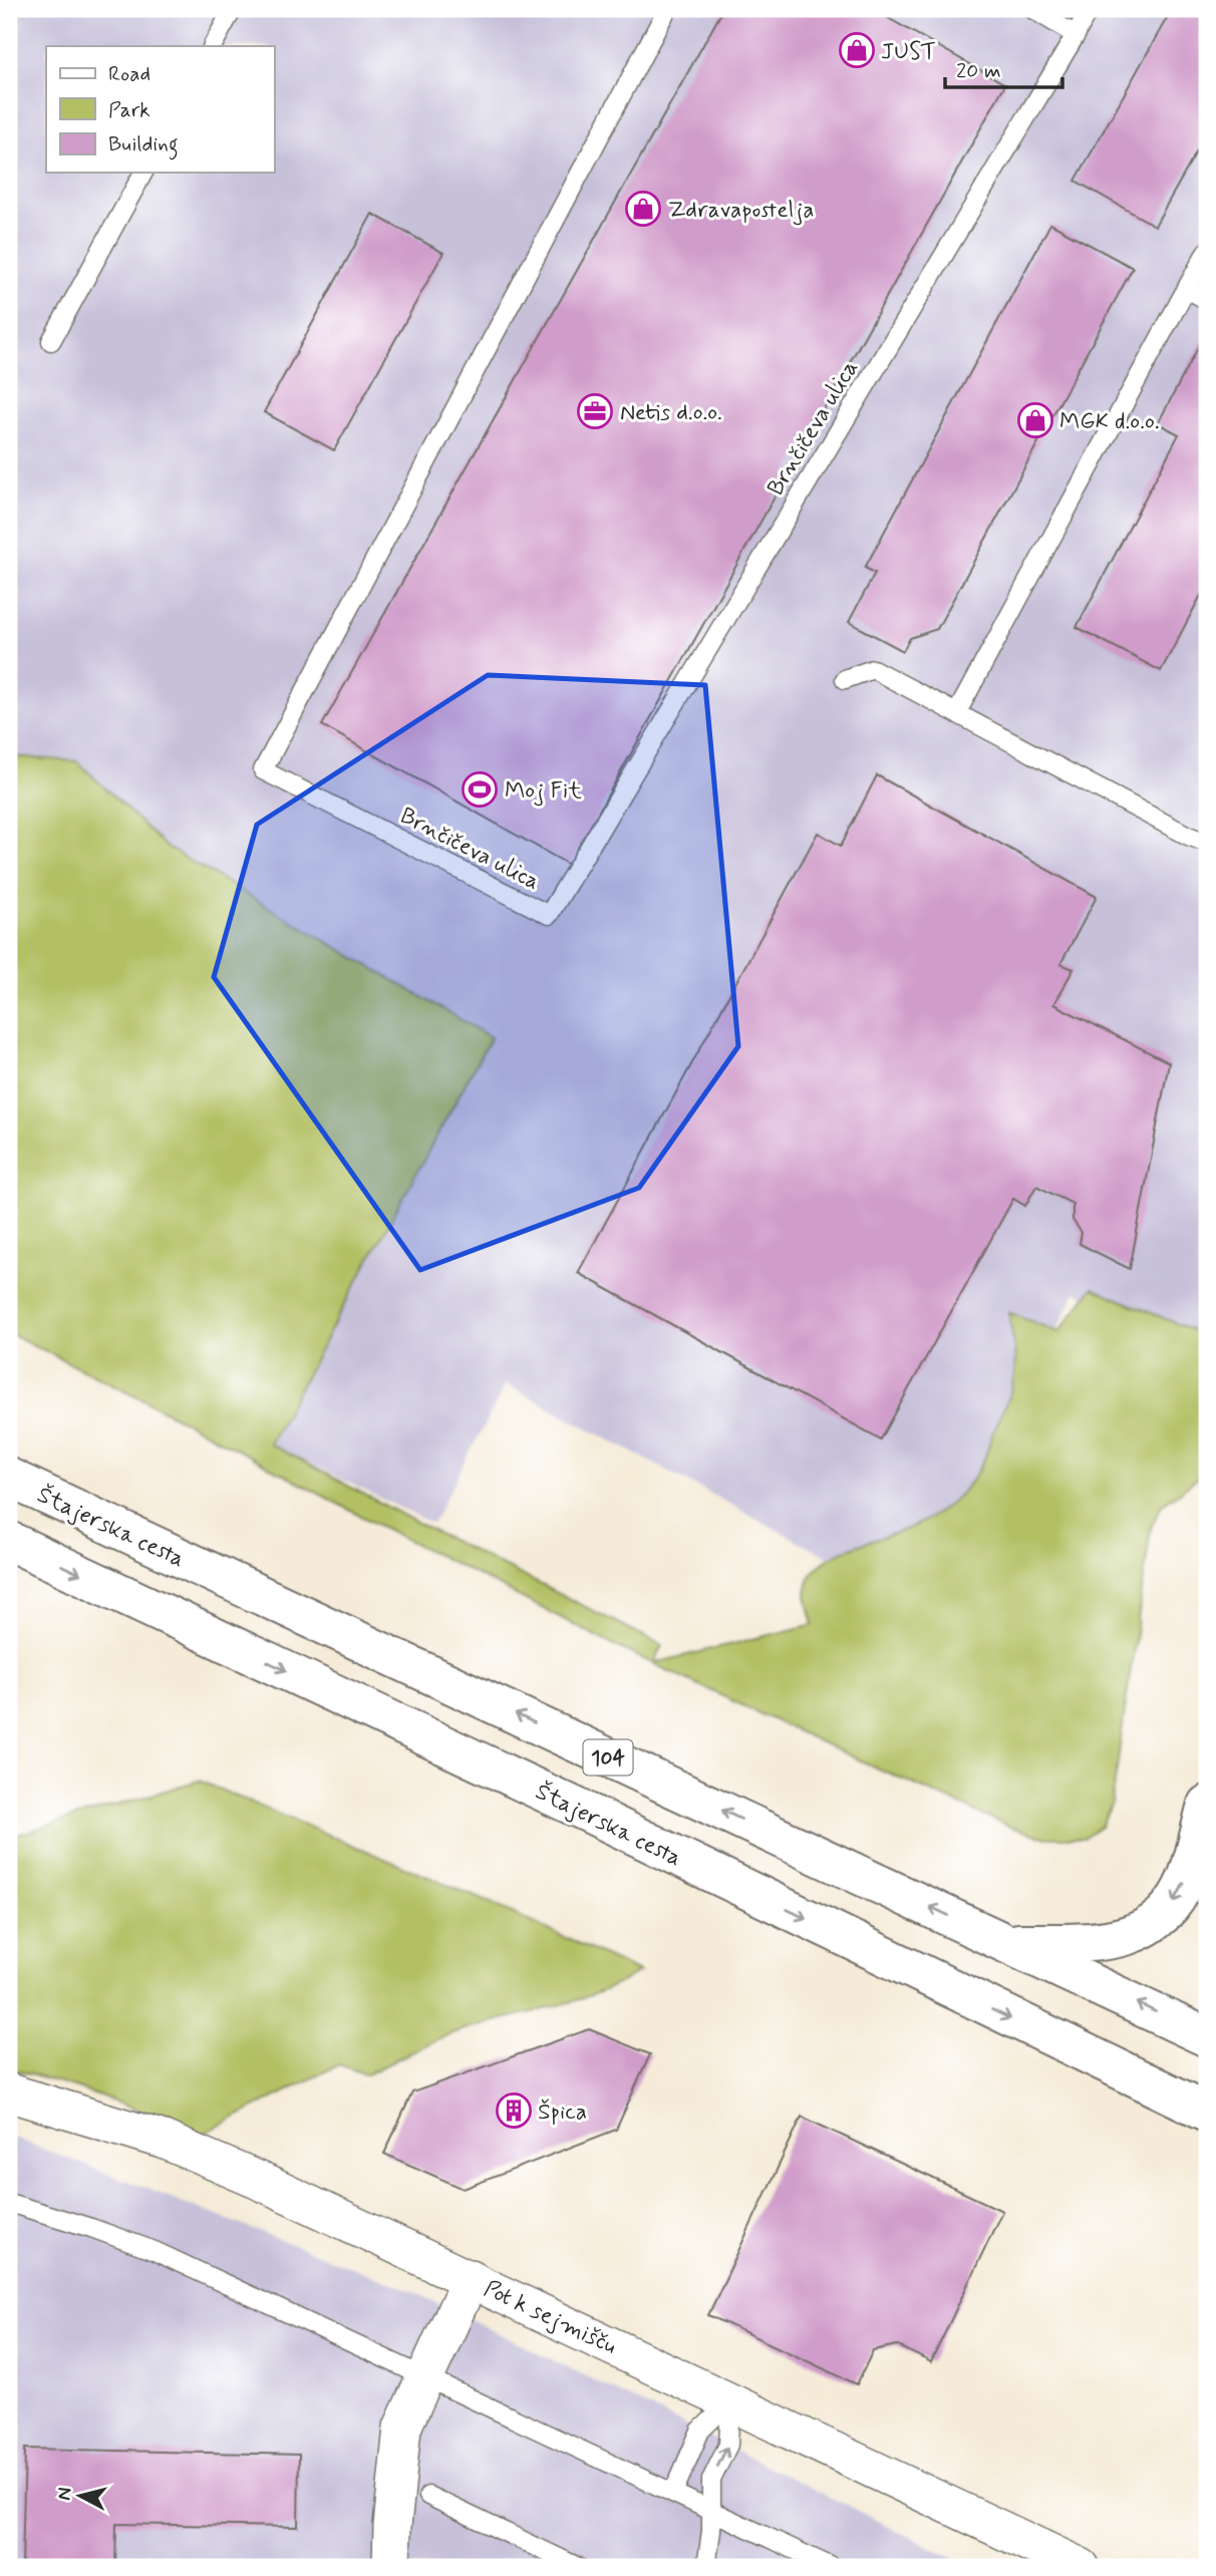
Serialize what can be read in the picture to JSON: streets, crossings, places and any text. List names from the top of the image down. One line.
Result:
{"streets":{"main road":["Štajerska cesta","104"],"street":["Pot k sejmišču"],"lane":["Brnčičeva ulica"]},"places":{"shop":["JUST","Zdravapostelja","MGK d.o.o."],"office":["Netis d.o.o."],"sports":["Moj Fit"],"building":["Špica"]},"legend":["Road","Park","Building"],"scale_bar":"20 m","north":"left"}
